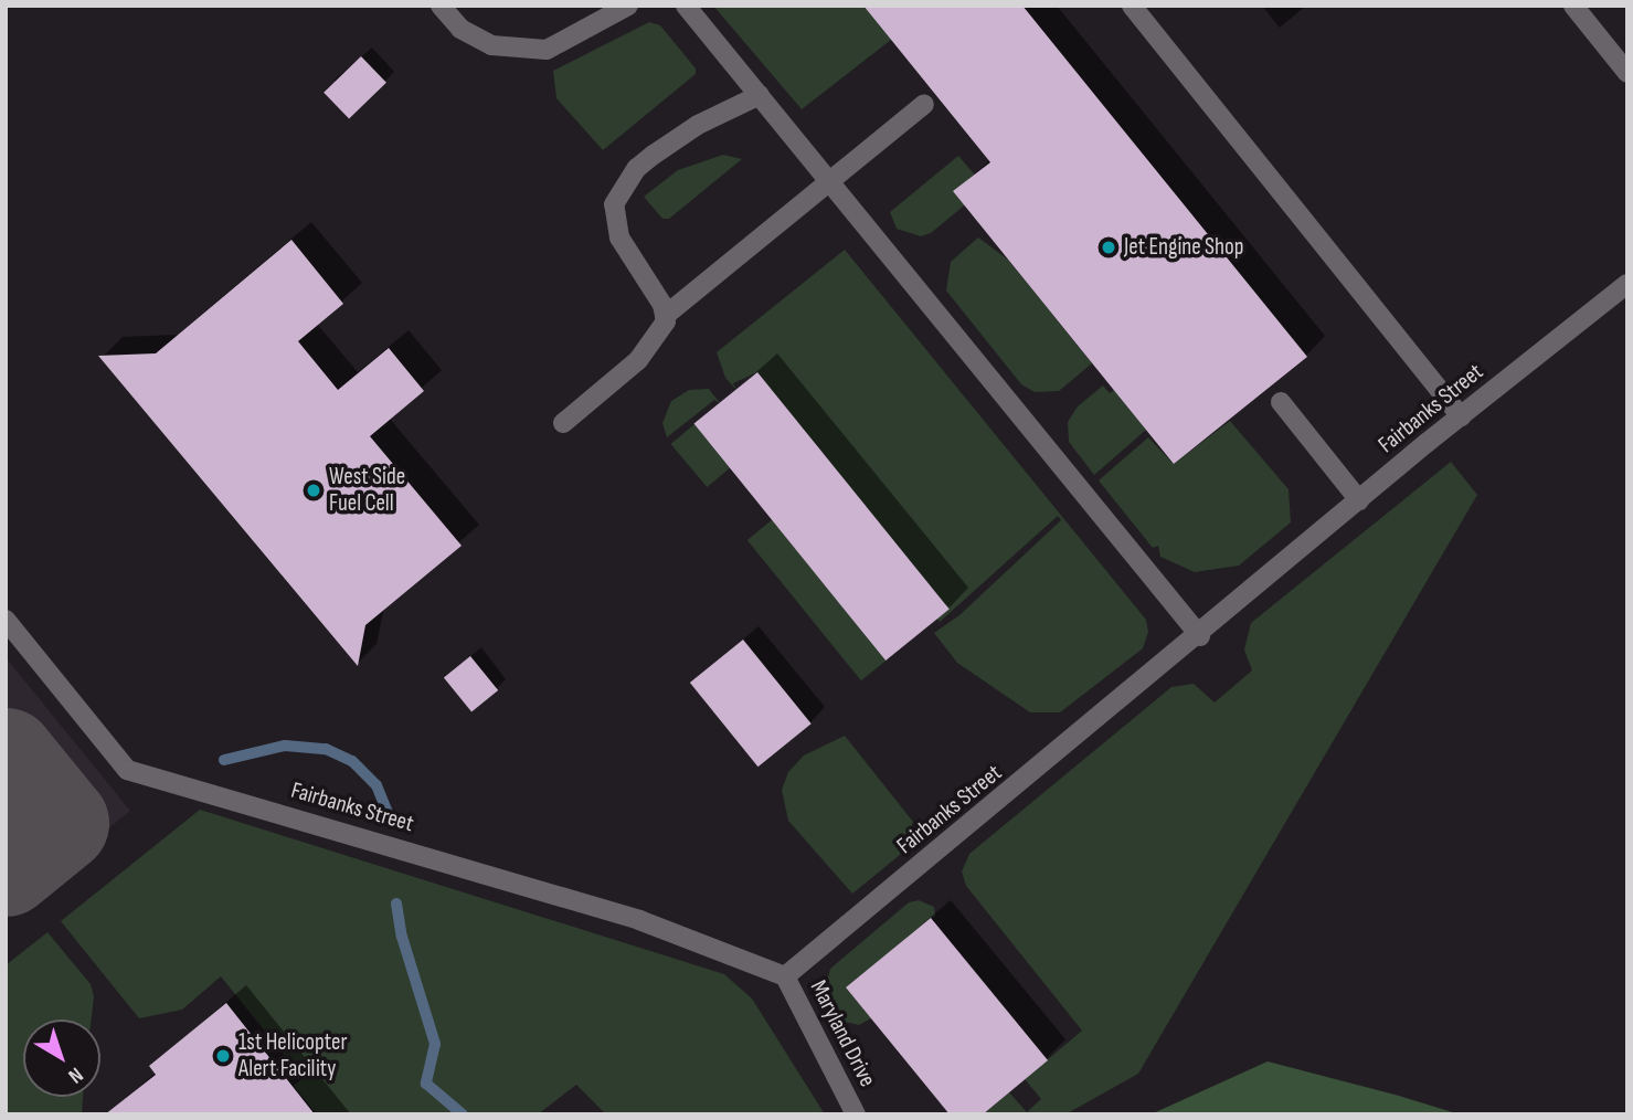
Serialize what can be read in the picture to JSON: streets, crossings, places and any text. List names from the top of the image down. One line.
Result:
{"streets":{"street":["Fairbanks Street","Maryland Drive"]},"crossings":[["Fairbanks Street","Maryland Drive"]],"places":["Jet Engine Shop","West Side Fuel Cell","1st Helicopter Alert Facility"],"north":"bottom right"}
